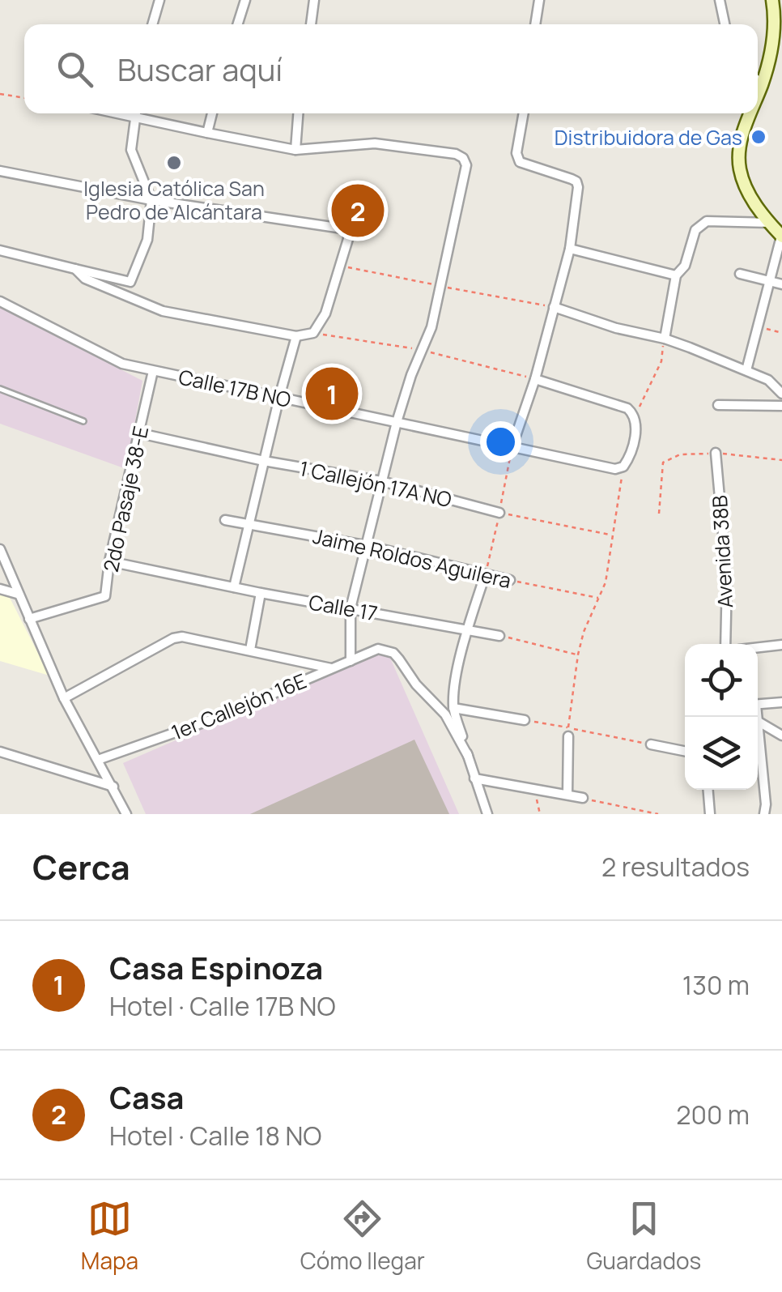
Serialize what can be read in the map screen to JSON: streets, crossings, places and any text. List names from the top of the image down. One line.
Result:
{"streets":{"street":["Calle 17B NO","1 Callejón 17A NO","2do Pasaje 38-E","Avenida 38B","Jaime Roldos Aguilera","Calle 17","1er Callejón 16E"]},"crossings":[["Calle 17B NO","2do Pasaje 38-E"],["1 Callejón 17A NO","2do Pasaje 38-E"],["2do Pasaje 38-E","Calle 17"]],"places":["Distribuidora de Gas","Iglesia Católica San Pedro de Alcántara"],"page":{"search":"Buscar aquí","pins":["2","1"],"heading":["Cerca","2 resultados"],"list":[{"mark":"1","name":"Casa Espinoza","note":"Hotel · Calle 17B NO","value":"130 m"},{"mark":"2","name":"Casa","note":"Hotel · Calle 18 NO","value":"200 m"}],"nav":["Mapa","Cómo llegar","Guardados"]}}
